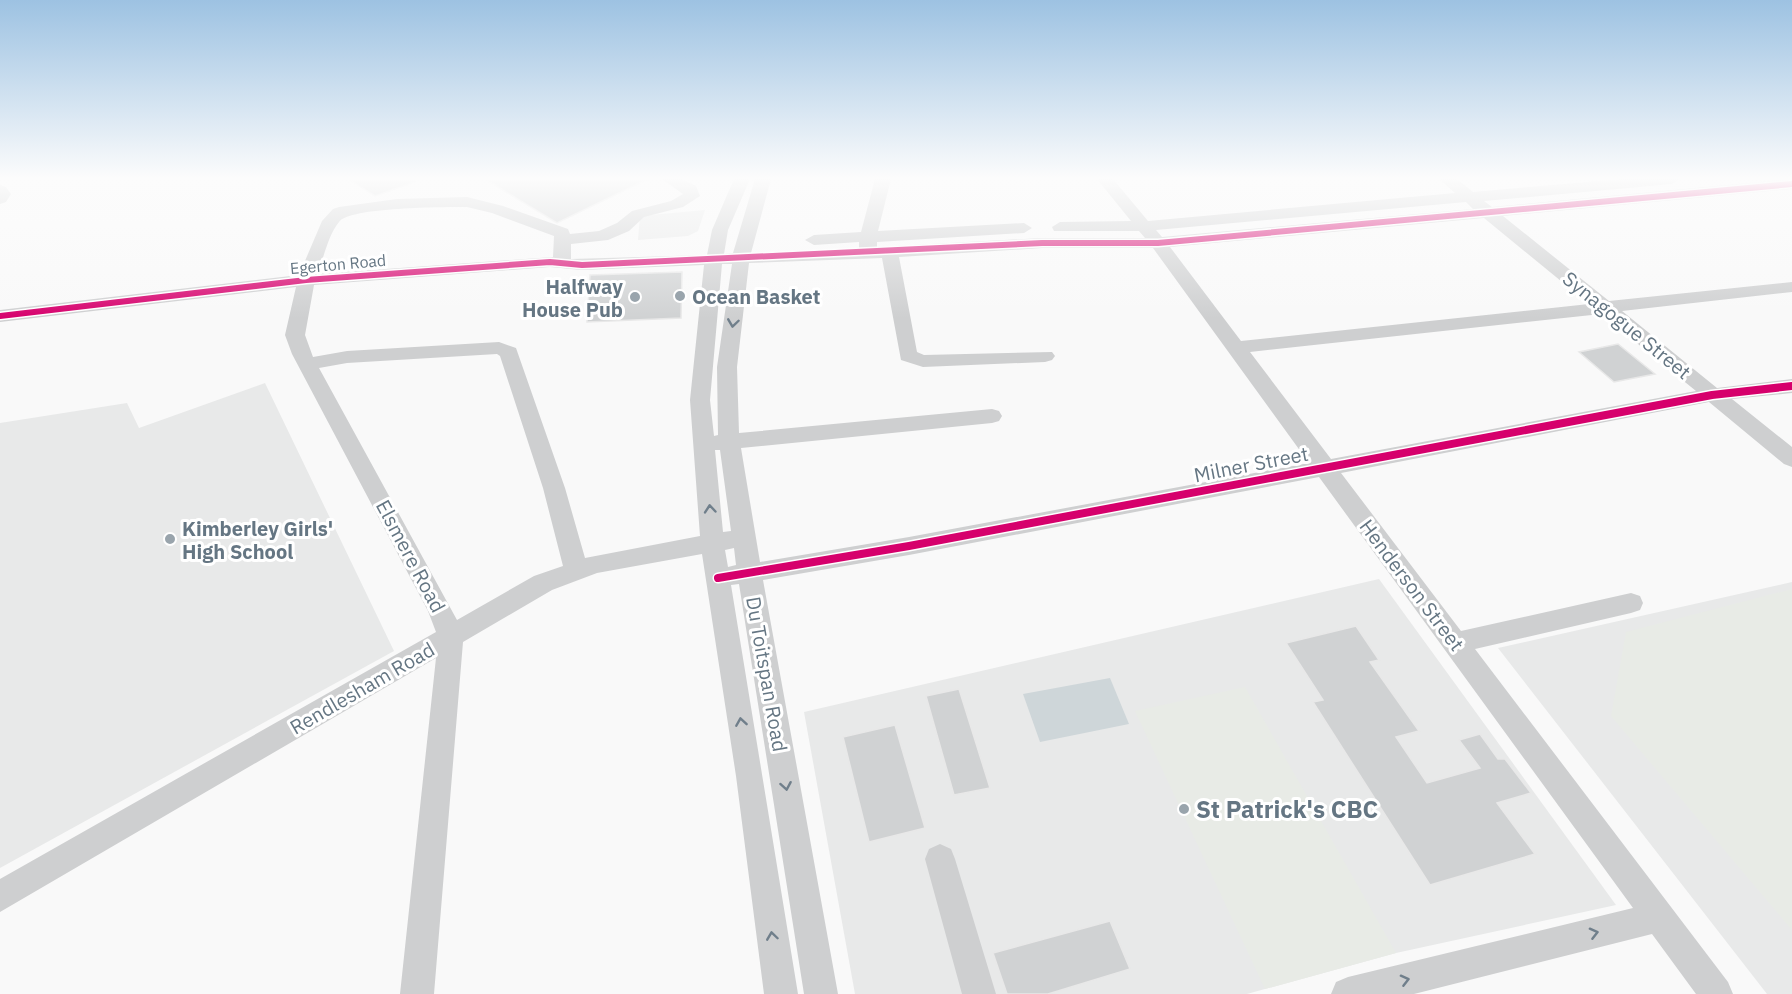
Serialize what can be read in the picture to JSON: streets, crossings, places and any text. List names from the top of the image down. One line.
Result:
{"streets":{"street":["Egerton Road","Synagogue Street","Milner Street","Elsmere Road","Henderson Street","Du Toitspan Road","Rendlesham Road"]},"crossings":[["Egerton Road","Elsmere Road"],["Egerton Road","Du Toitspan Road"],["Synagogue Street","Milner Street"],["Milner Street","Henderson Street"],["Milner Street","Du Toitspan Road"],["Elsmere Road","Rendlesham Road"],["Du Toitspan Road","Rendlesham Road"]],"places":["Ocean Basket","Halfway House Pub","Kimberley Girls' High School","St Patrick's CBC"]}
